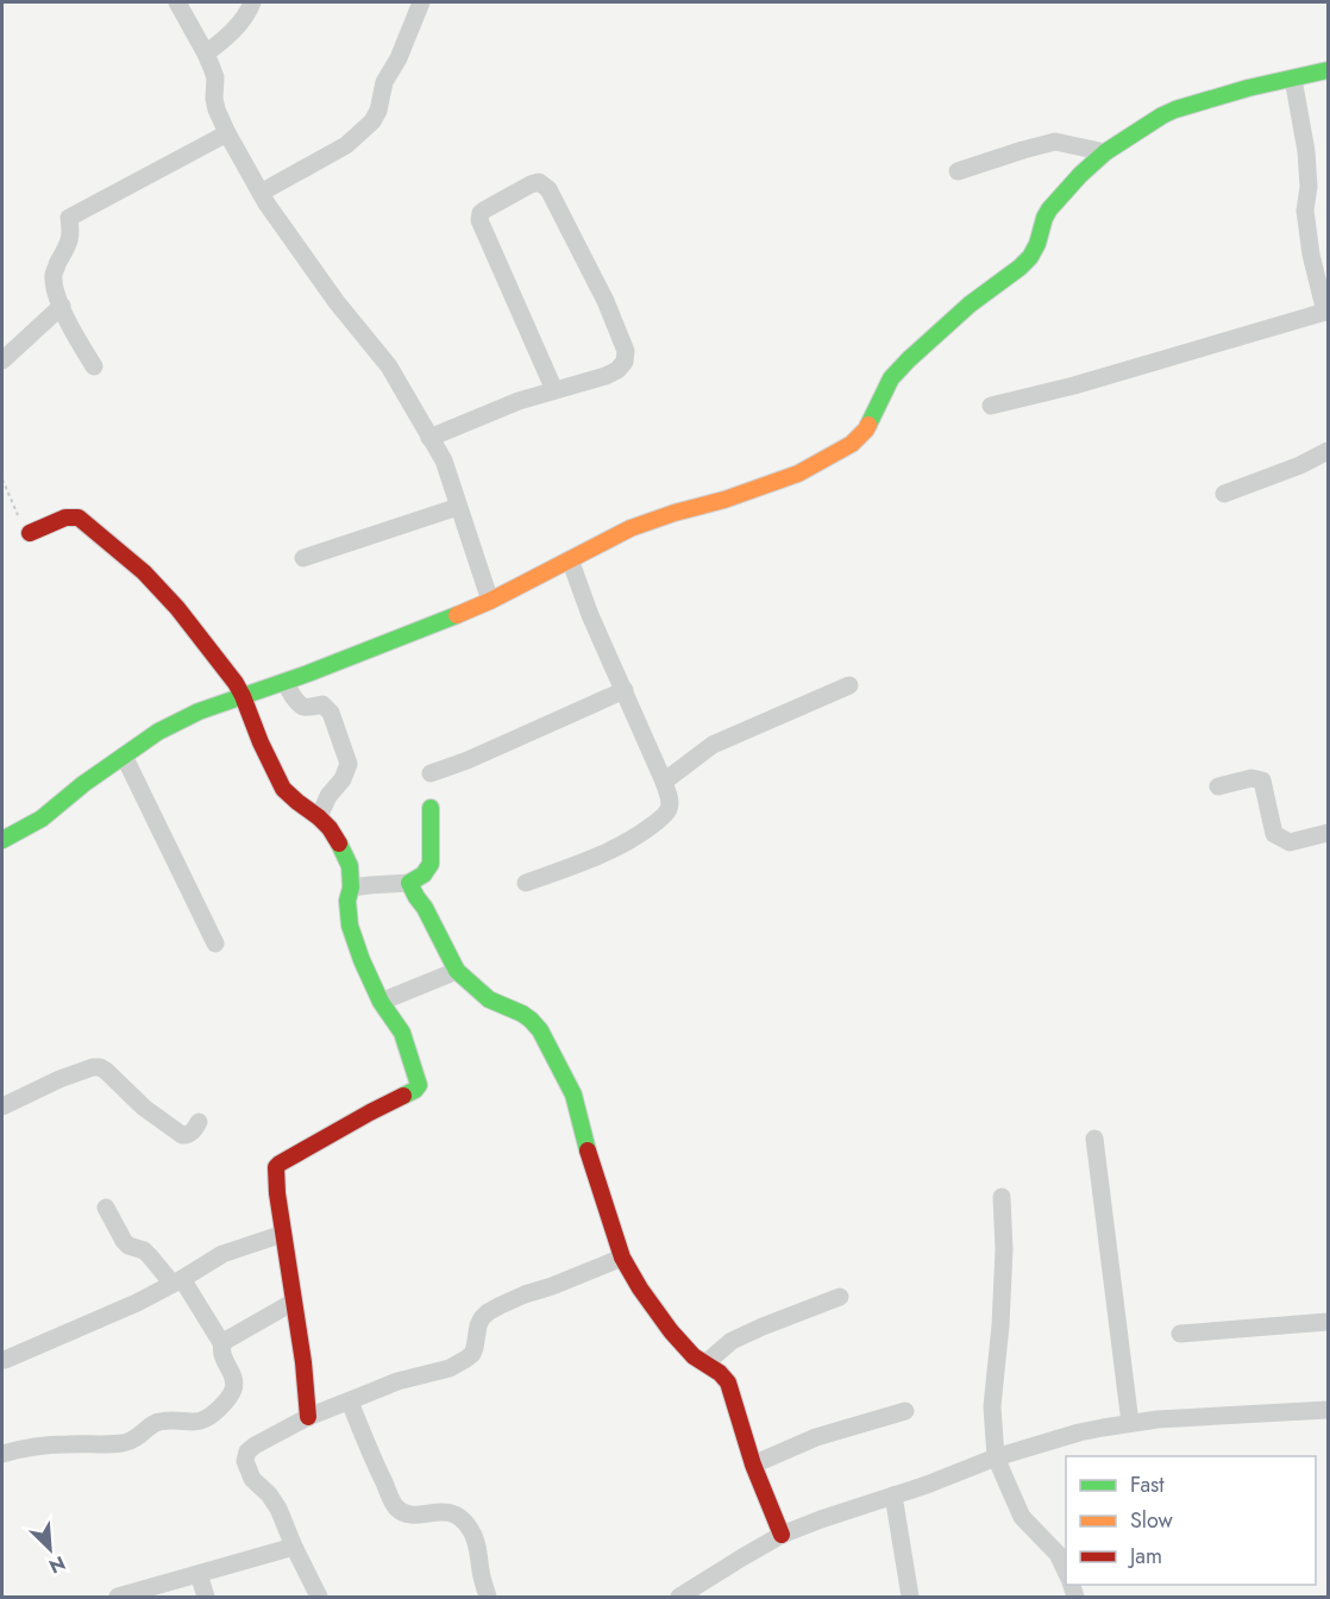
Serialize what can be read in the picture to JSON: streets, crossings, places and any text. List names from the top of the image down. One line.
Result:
{"legend":["Fast","Slow","Jam"],"north":"bottom right"}
